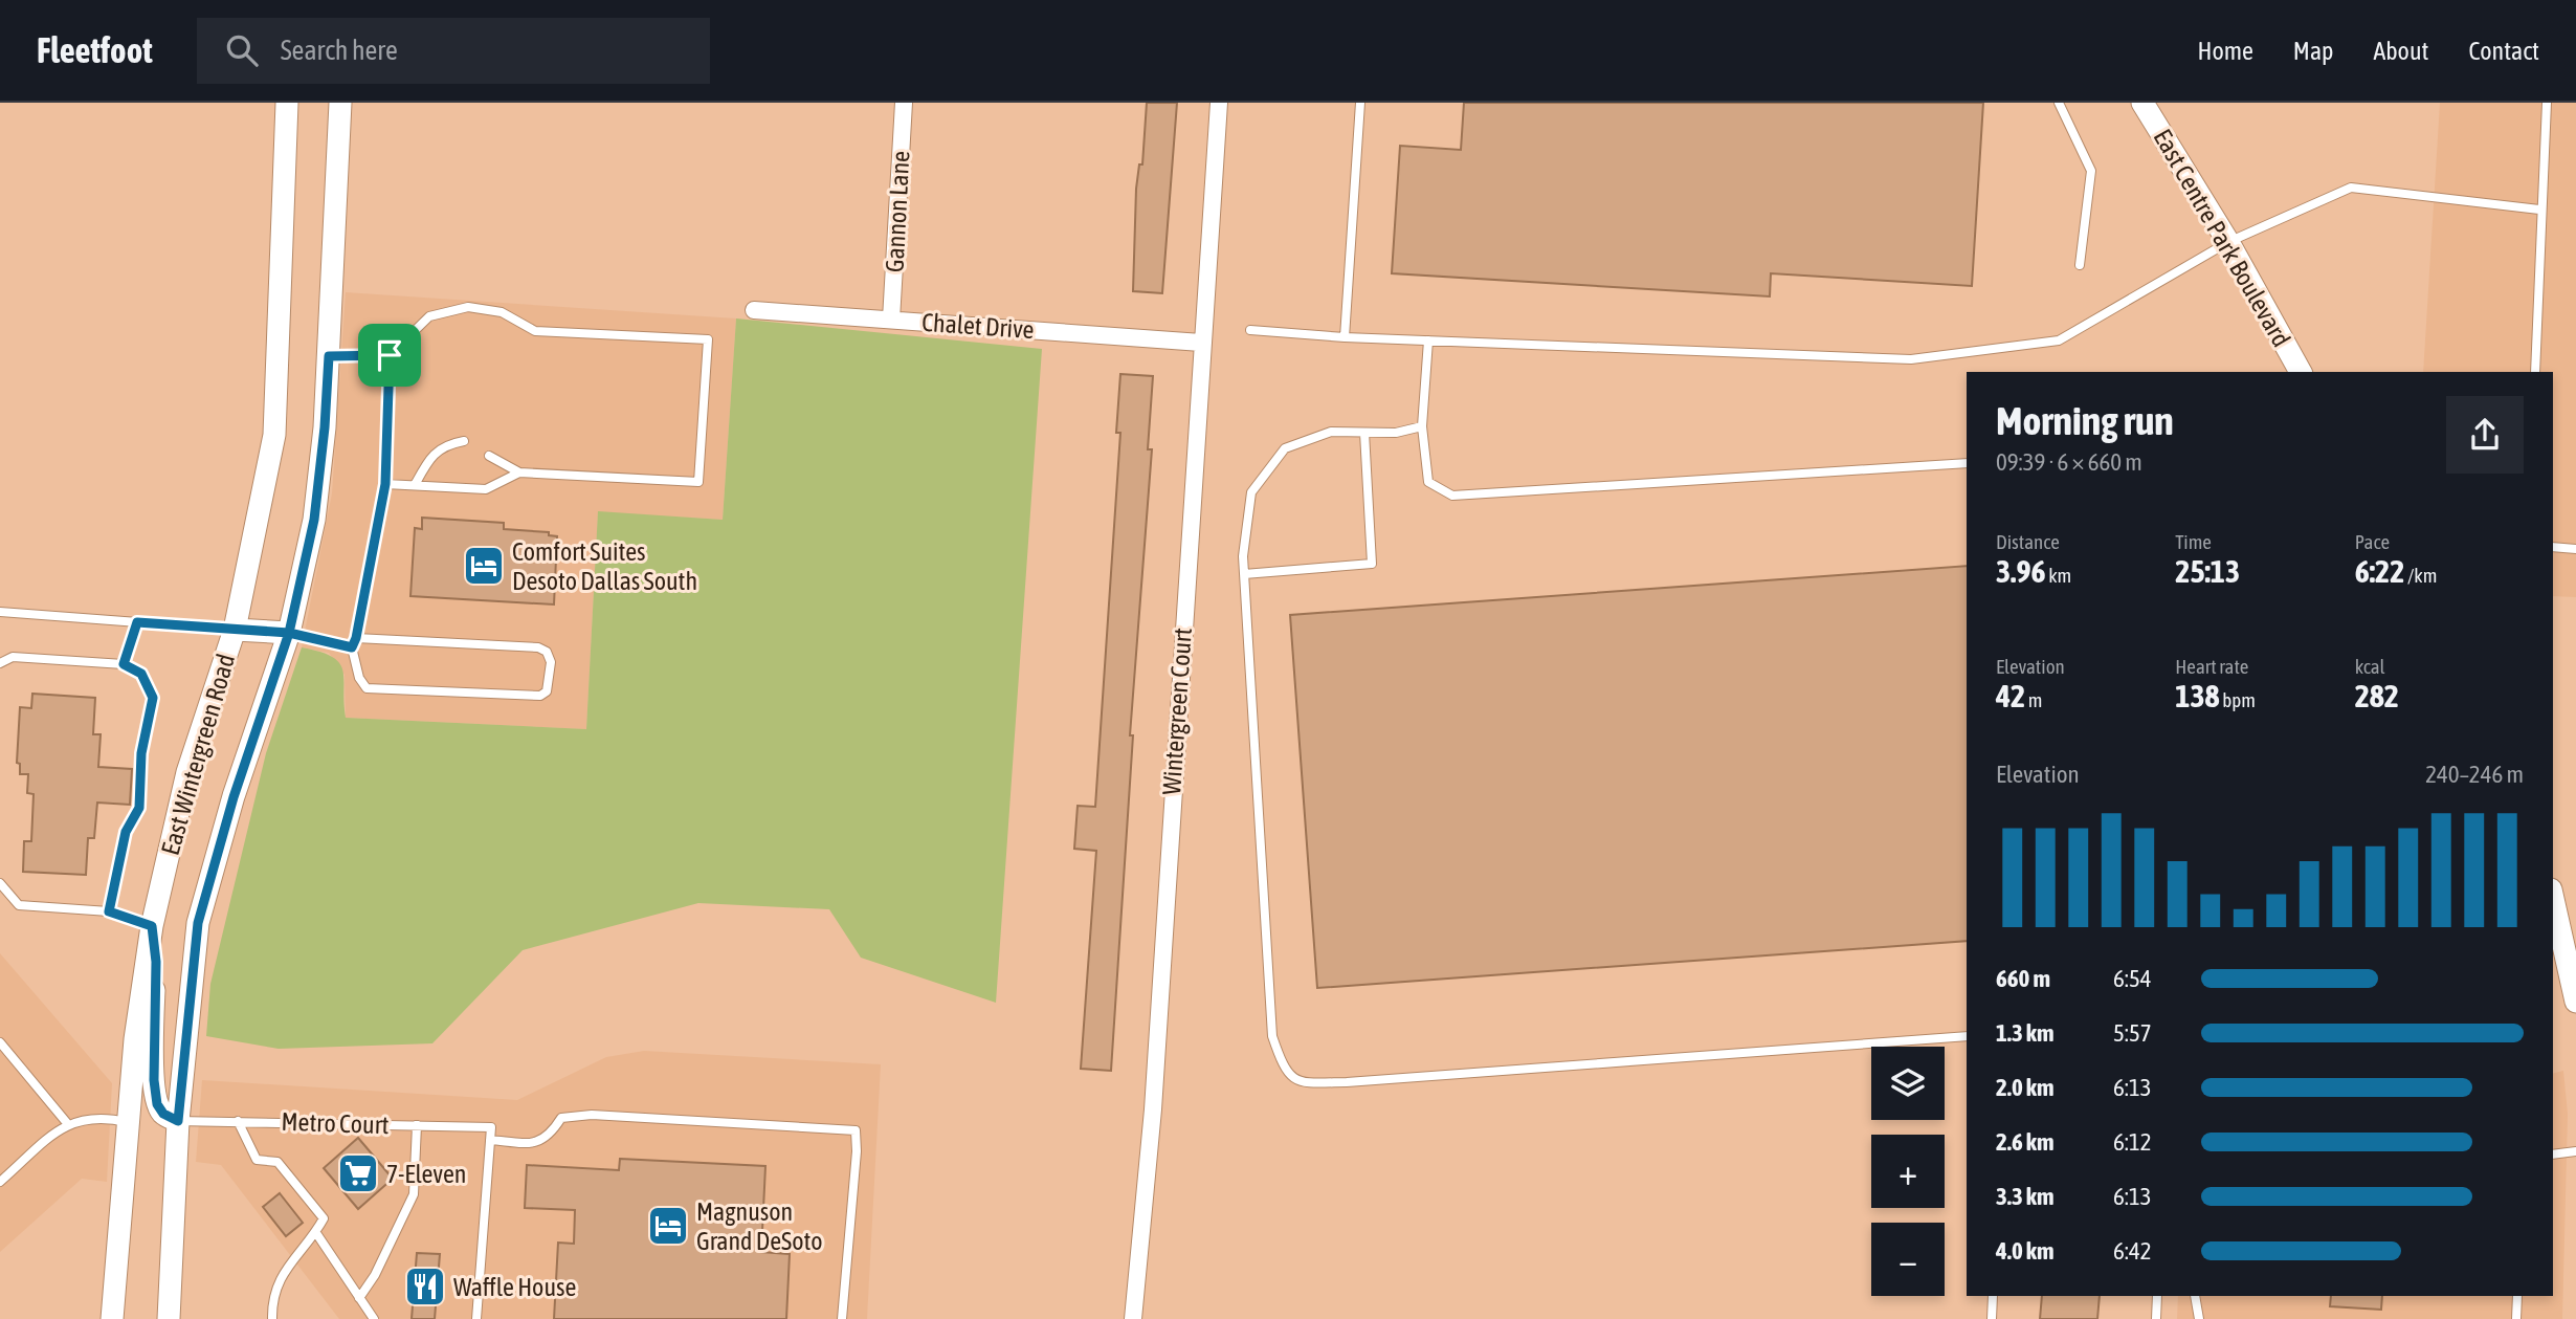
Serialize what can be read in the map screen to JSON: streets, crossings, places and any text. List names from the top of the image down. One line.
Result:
{"streets":{"main road":["East Centre Park Boulevard","East Wintergreen Road"],"street":["Gannon Lane","Chalet Drive","Wintergreen Court"],"lane":["Metro Court"]},"crossings":[["Gannon Lane","Chalet Drive"],["Chalet Drive","Wintergreen Court"],["East Wintergreen Road","Metro Court"]],"places":{"hotel":["Comfort Suites Desoto Dallas South","Magnuson Grand DeSoto"],"supermarket":["7-Eleven"],"restaurant":["Waffle House"]},"page":{"header":"Fleetfoot","search":"Search here","nav":["Home","Map","About","Contact"],"heading":["Morning run","09:39 · 6 × 660 m"],"stats":[["Distance","3.96 km"],["Time","25:13"],["Pace","6:22 /km"],["Elevation","42 m"],["Heart rate","138 bpm"],["kcal","282"]],"chart":["Elevation","240–246 m"],"list":[{"name":"660 m","note":"6:54"},{"name":"1.3 km","note":"5:57"},{"name":"2.0 km","note":"6:13"},{"name":"2.6 km","note":"6:12"},{"name":"3.3 km","note":"6:13"},{"name":"4.0 km","note":"6:42"}],"map_buttons":["+","−"]}}
